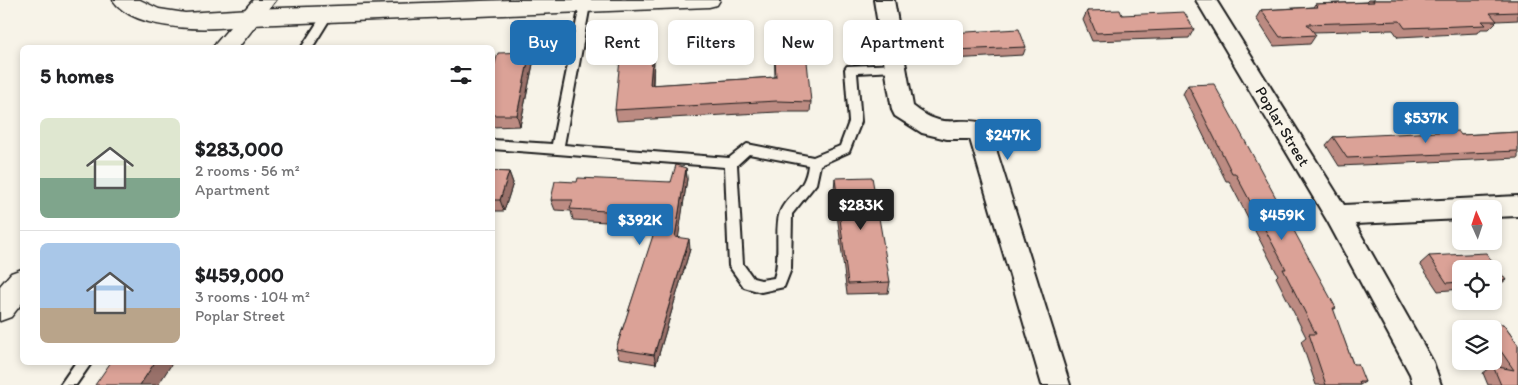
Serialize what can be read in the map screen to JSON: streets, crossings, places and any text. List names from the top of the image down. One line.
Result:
{"streets":{"street":["Poplar Street"]},"north":"top","page":{"chip":["Buy","Rent","Filters","New","Apartment"],"heading":"5 homes","price":["$537K","$247K","$283K","$459K","$392K"],"list":[{"name":"$283,000","note":"2 rooms · 56 m² · Apartment"},{"name":"$459,000","note":"3 rooms · 104 m² · Poplar Street"}]}}
